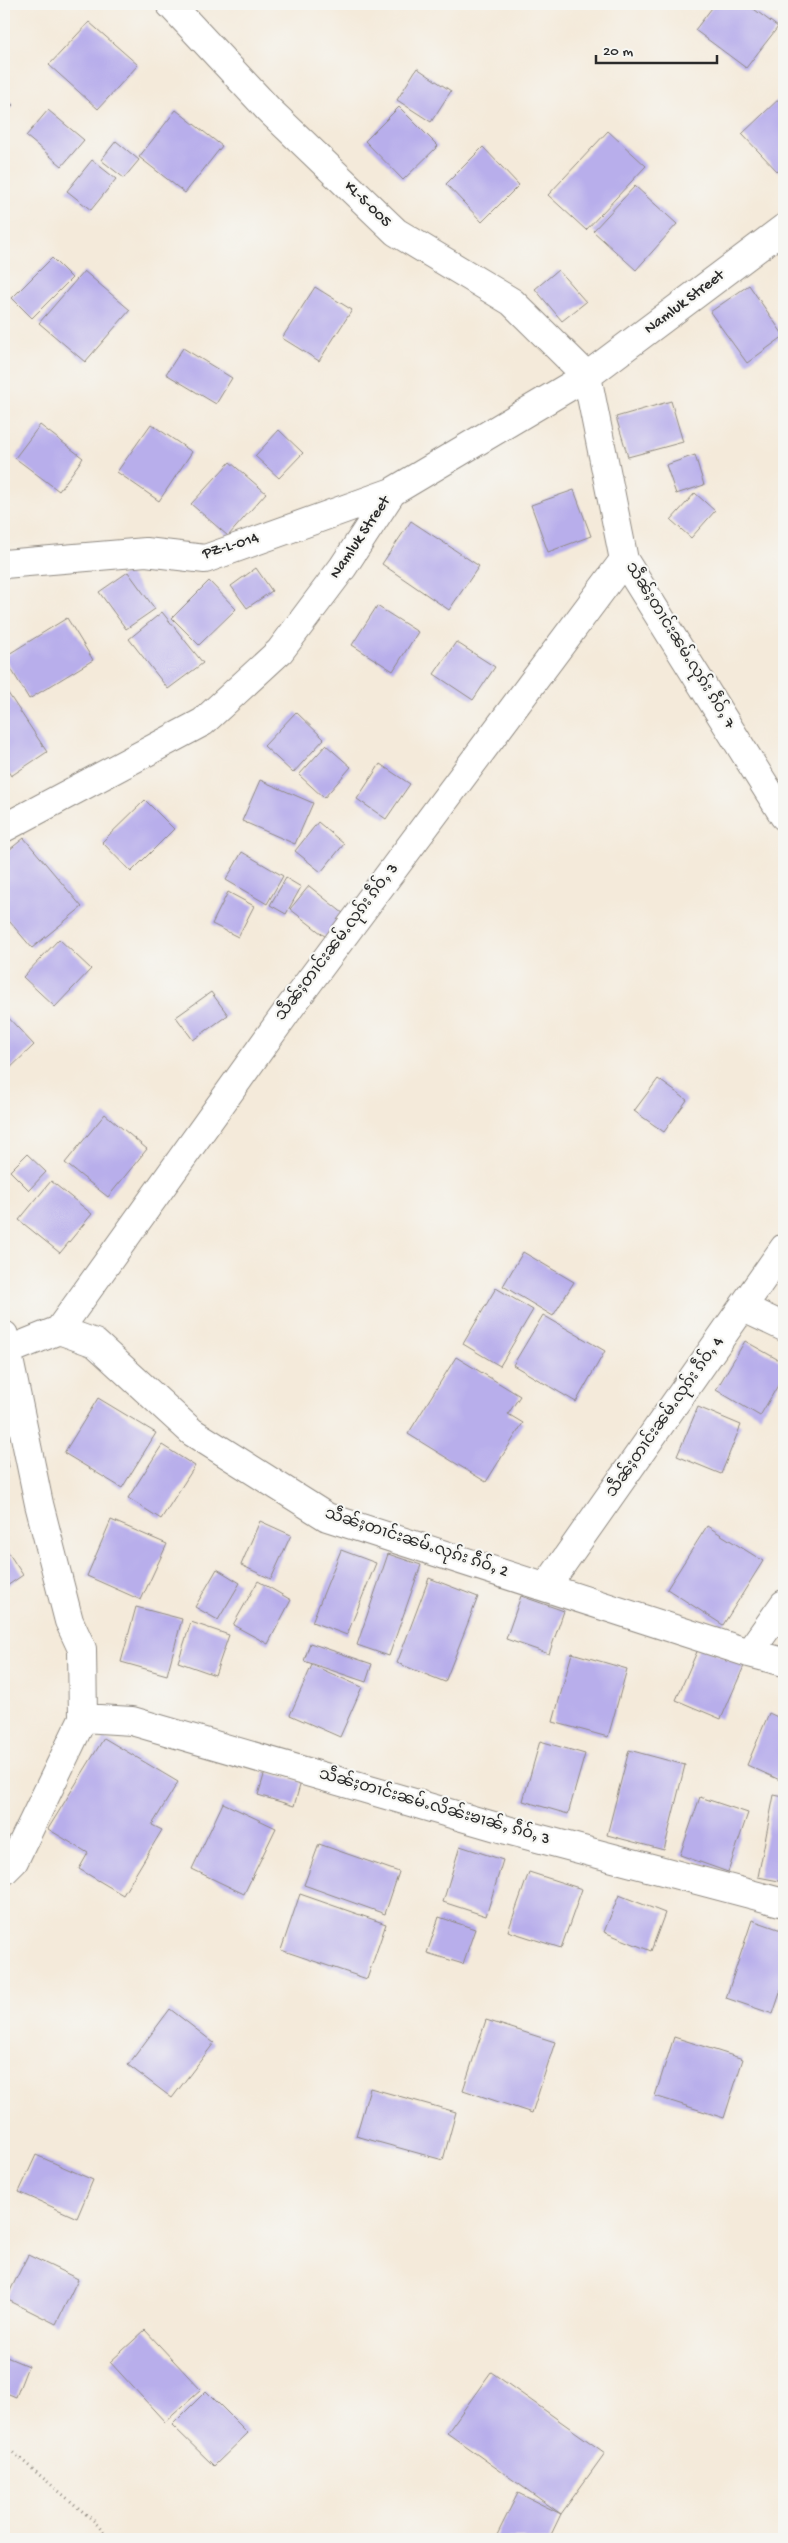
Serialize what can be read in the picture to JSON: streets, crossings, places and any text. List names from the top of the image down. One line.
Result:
{"streets":{"street":["KL-S-005","Namluk Street","PZ-L-014","သဵၼ်ႈတၢင်းၼမ်ႉလုၵ်း ၵဵဝ်ႇ 7","သဵၼ်ႈတၢင်းၼမ်ႉလုၵ်း ၵဵဝ်ႇ 3","သဵၼ်ႈတၢင်းၼမ်ႉလုၵ်း ၵဵဝ်ႇ 4","သဵၼ်ႈတၢင်းၼမ်ႉလုၵ်း ၵဵဝ်ႇ 2","သဵၼ်ႈတၢင်းၼမ်ႉလိၼ်းၶၢၼ်ႇ ၵဵဝ်ႇ 3"]},"crossings":[["KL-S-005","Namluk Street"],["KL-S-005","သဵၼ်ႈတၢင်းၼမ်ႉလုၵ်း ၵဵဝ်ႇ 7"],["Namluk Street","PZ-L-014"],["Namluk Street","သဵၼ်ႈတၢင်းၼမ်ႉလုၵ်း ၵဵဝ်ႇ 7"],["သဵၼ်ႈတၢင်းၼမ်ႉလုၵ်း ၵဵဝ်ႇ 7","သဵၼ်ႈတၢင်းၼမ်ႉလုၵ်း ၵဵဝ်ႇ 3"],["သဵၼ်ႈတၢင်းၼမ်ႉလုၵ်း ၵဵဝ်ႇ 3","သဵၼ်ႈတၢင်းၼမ်ႉလုၵ်း ၵဵဝ်ႇ 2"],["သဵၼ်ႈတၢင်းၼမ်ႉလုၵ်း ၵဵဝ်ႇ 4","သဵၼ်ႈတၢင်းၼမ်ႉလုၵ်း ၵဵဝ်ႇ 2"]],"scale_bar":"20 m"}
